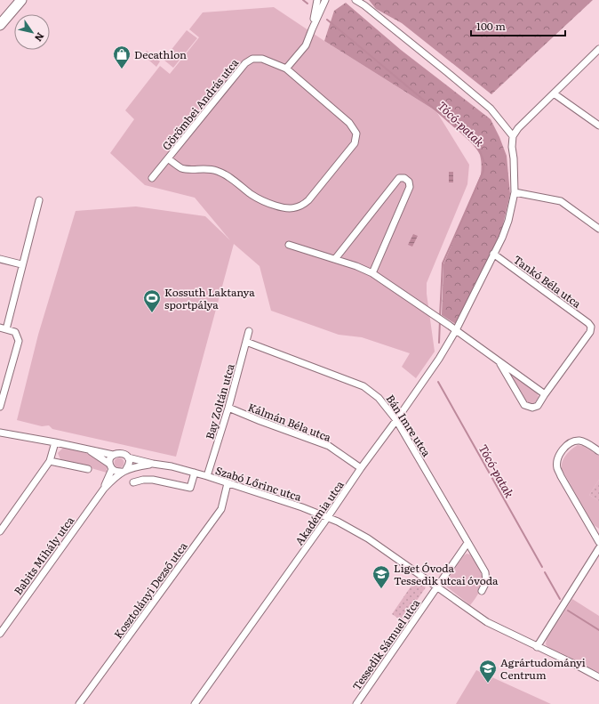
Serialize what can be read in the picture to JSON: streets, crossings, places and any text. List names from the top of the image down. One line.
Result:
{"streets":{"street":["Görömbei András utca","Tankó Béla utca","Bay Zoltán utca","Kálmán Béla utca","Bán Imre utca","Szabó Lőrinc utca","Akadémia utca","Babits Mihály utca","Kosztolányi Dezső utca","Tessedik Sámuel utca"]},"crossings":[["Tankó Béla utca","Akadémia utca"],["Bay Zoltán utca","Kálmán Béla utca"],["Bay Zoltán utca","Bán Imre utca"],["Bay Zoltán utca","Szabó Lőrinc utca"],["Kálmán Béla utca","Akadémia utca"],["Bán Imre utca","Akadémia utca"],["Bán Imre utca","Tessedik Sámuel utca"],["Szabó Lőrinc utca","Akadémia utca"],["Szabó Lőrinc utca","Babits Mihály utca"],["Szabó Lőrinc utca","Kosztolányi Dezső utca"],["Szabó Lőrinc utca","Tessedik Sámuel utca"]],"water":["Tócó-patak"],"places":{"shop":["Decathlon"],"sports":["Kossuth Laktanya sportpálya"],"school or university":["Liget Óvoda Tessedik utcai óvoda","Agrártudományi Centrum"]},"scale_bar":"100 m","north":"bottom right"}
